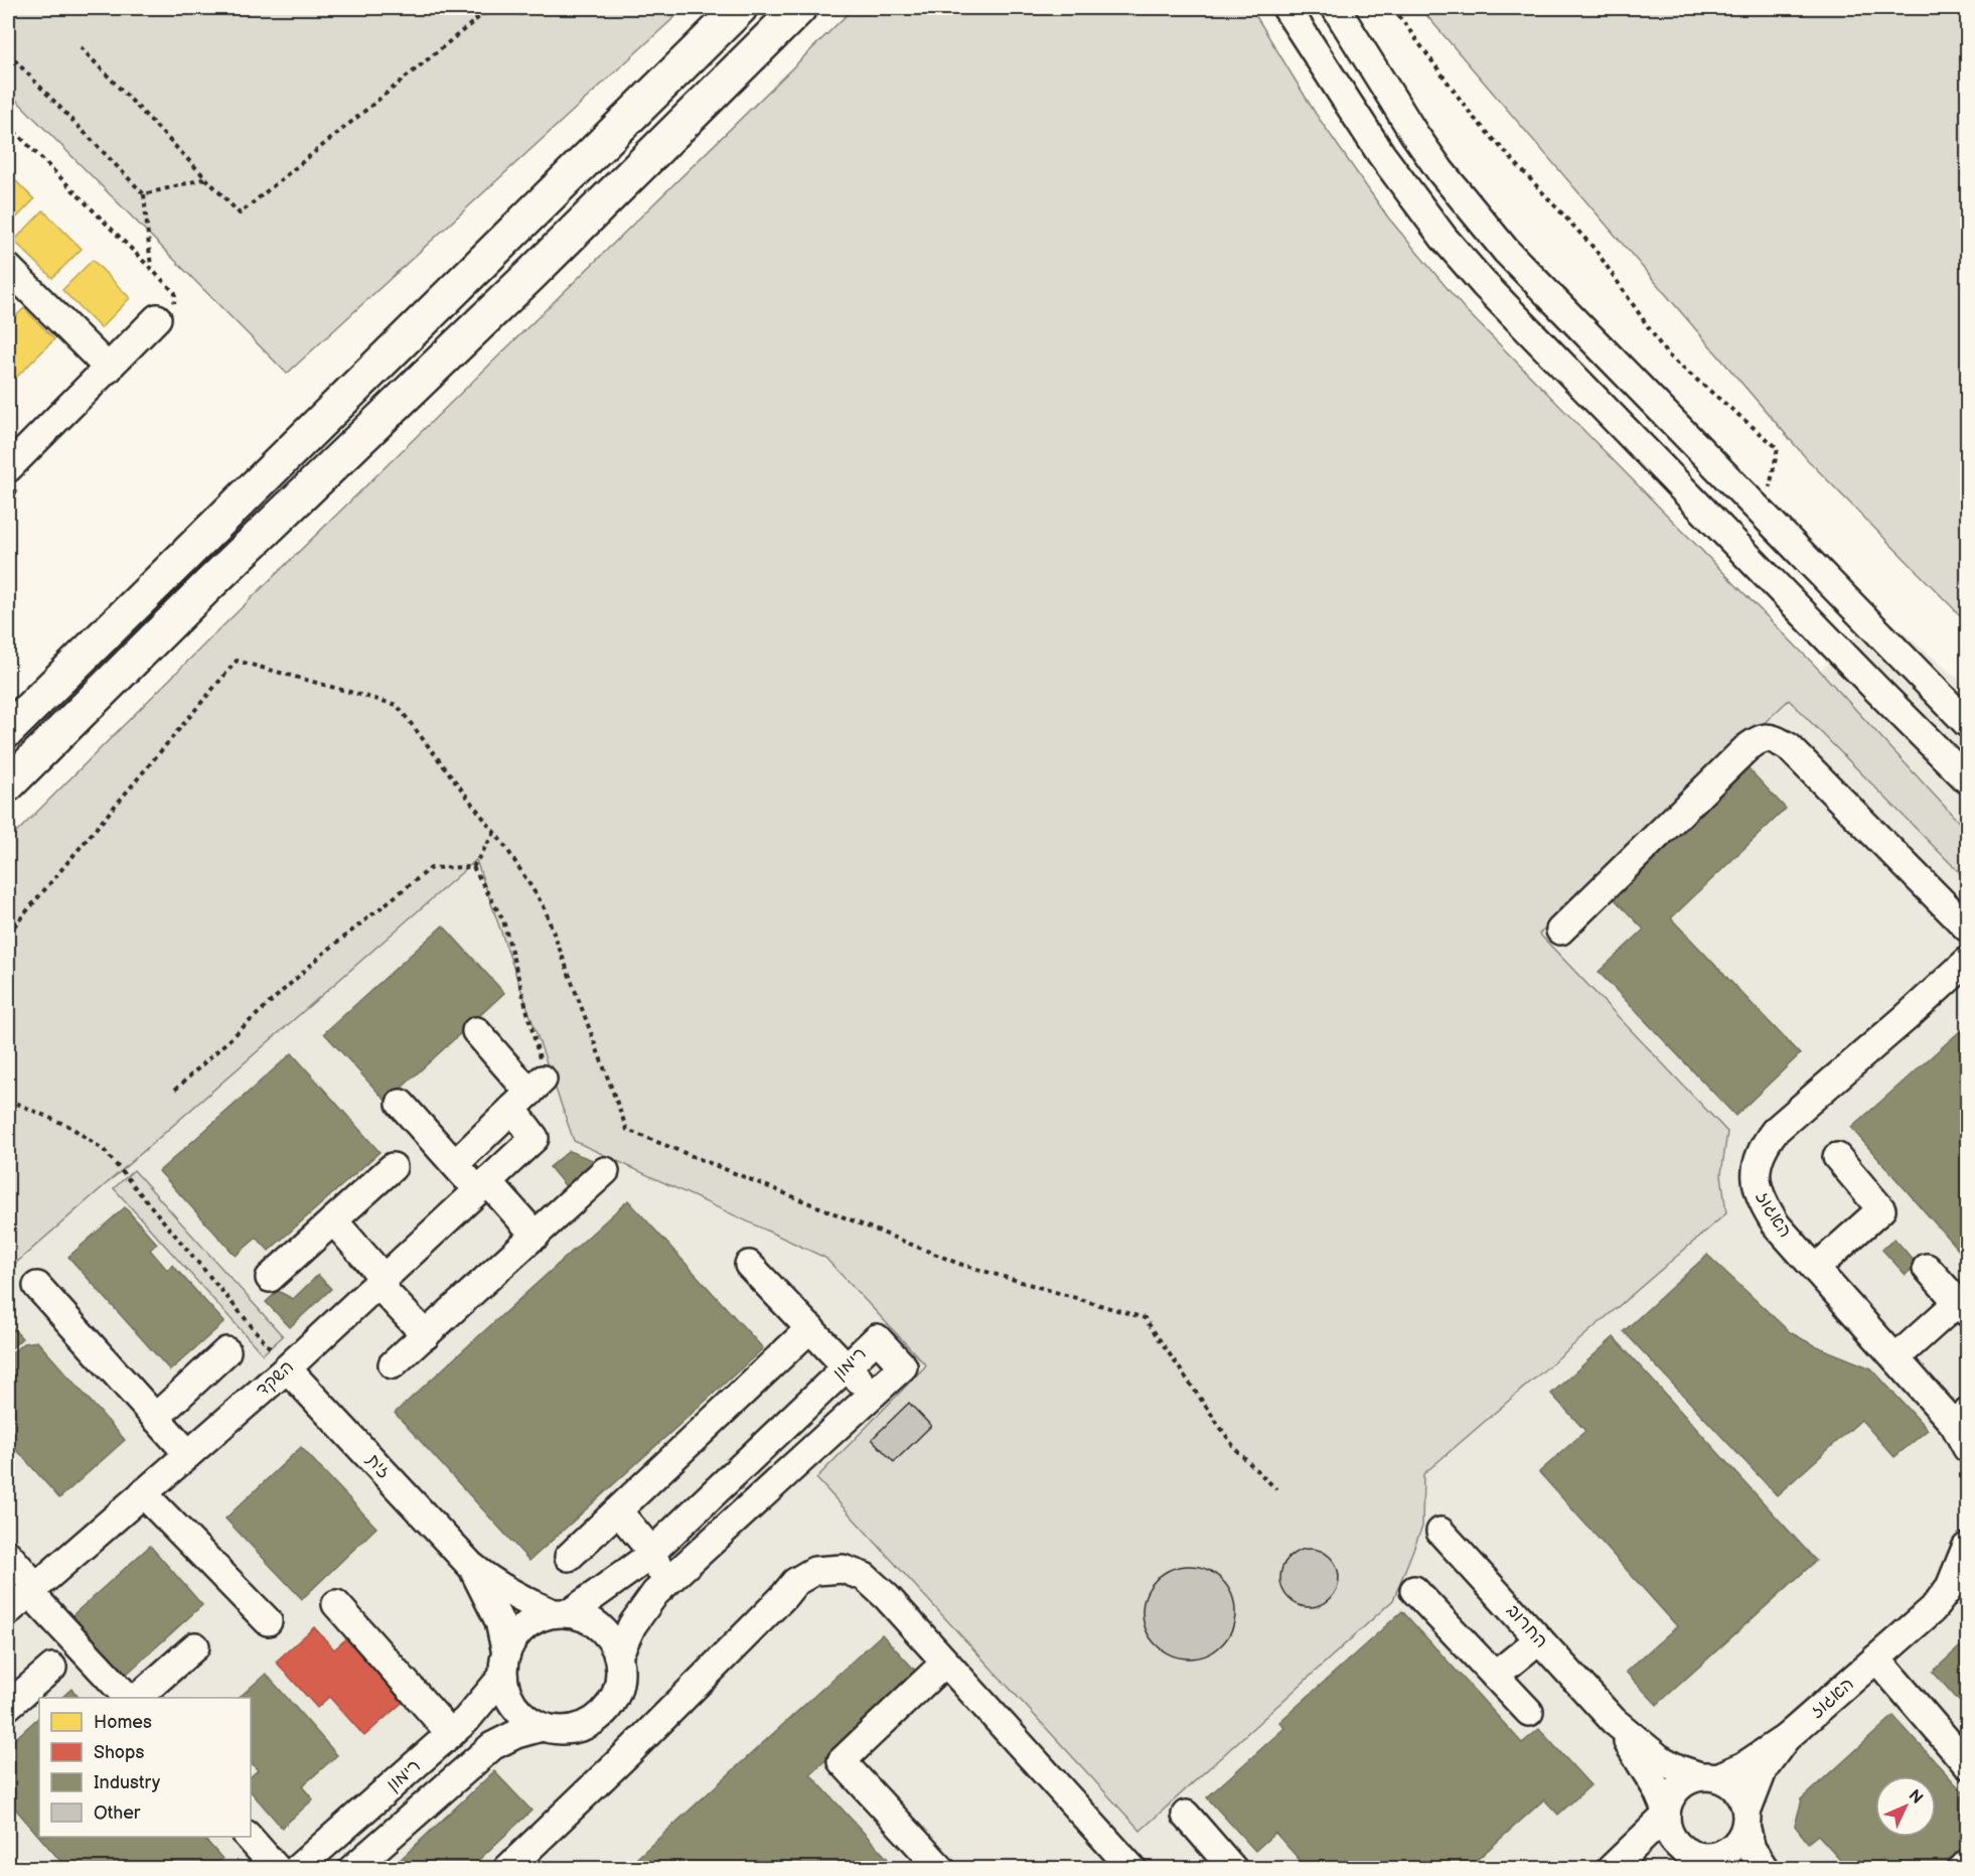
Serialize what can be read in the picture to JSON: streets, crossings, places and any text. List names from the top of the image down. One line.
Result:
{"streets":{"street":["האגוז","רימון","השקד","זית","החרוב"]},"crossings":[["האגוז","החרוב"],["רימון","זית"],["השקד","זית"]],"legend":["Homes","Shops","Industry","Other"],"north":"top right"}
